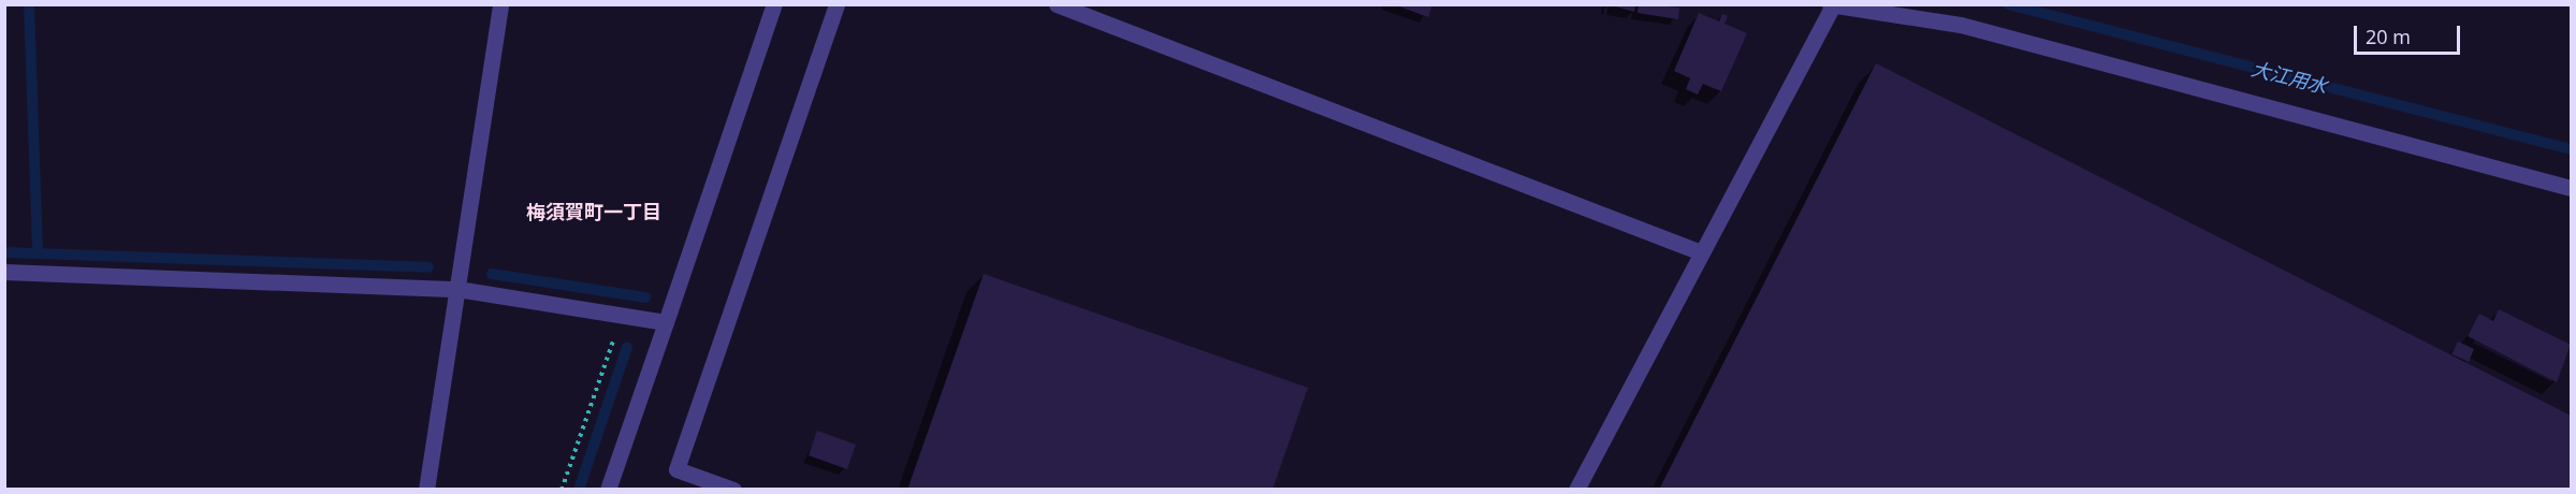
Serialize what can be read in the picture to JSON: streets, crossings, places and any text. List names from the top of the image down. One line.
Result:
{"districts":["梅須賀町一丁目"],"water":["大江用水"],"scale_bar":"20 m"}
